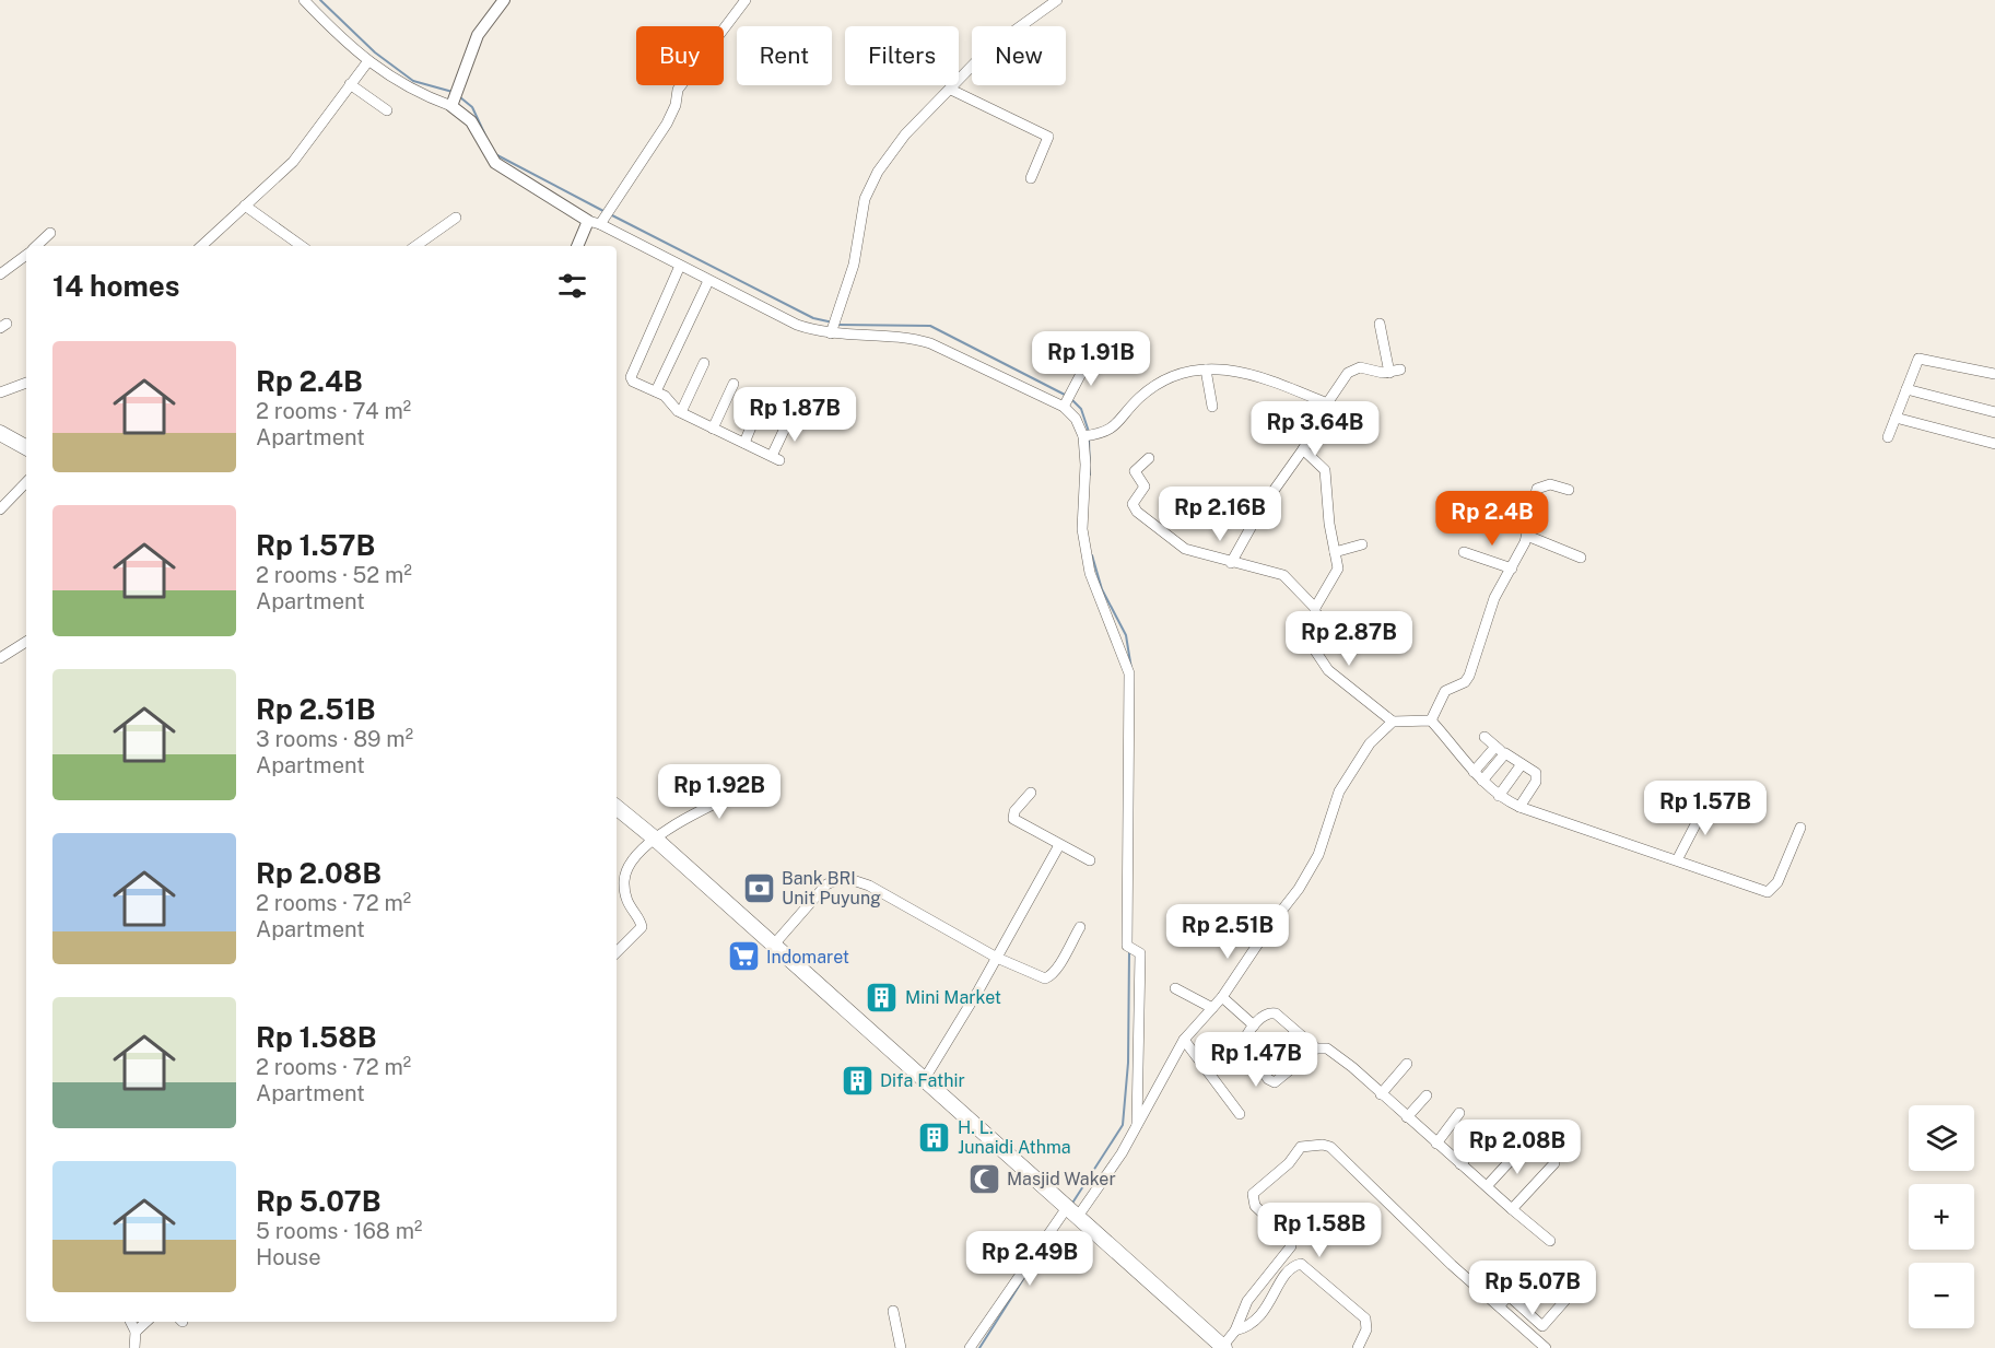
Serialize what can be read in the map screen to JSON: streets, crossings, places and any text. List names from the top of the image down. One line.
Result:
{"places":{"bank":["Bank BRI Unit Puyung"],"supermarket":["Indomaret"],"building":["Mini Market","Difa Fathir","H. L. Junaidi Athma"],"mosque":["Masjid Waker"]},"page":{"chip":["Buy","Rent","Filters","New"],"heading":"14 homes","list":[{"name":"Rp 2.4B","note":"2 rooms · 74 m² · Apartment"},{"name":"Rp 1.57B","note":"2 rooms · 52 m² · Apartment"},{"name":"Rp 2.51B","note":"3 rooms · 89 m² · Apartment"},{"name":"Rp 2.08B","note":"2 rooms · 72 m² · Apartment"},{"name":"Rp 1.58B","note":"2 rooms · 72 m² · Apartment"},{"name":"Rp 5.07B","note":"5 rooms · 168 m² · House"}],"price":["Rp 1.91B","Rp 1.87B","Rp 3.64B","Rp 2.16B","Rp 2.4B","Rp 2.87B","Rp 1.92B","Rp 1.57B","Rp 2.51B","Rp 1.47B","Rp 2.08B","Rp 1.58B","Rp 2.49B","Rp 5.07B"],"map_buttons":["+","−"]}}
